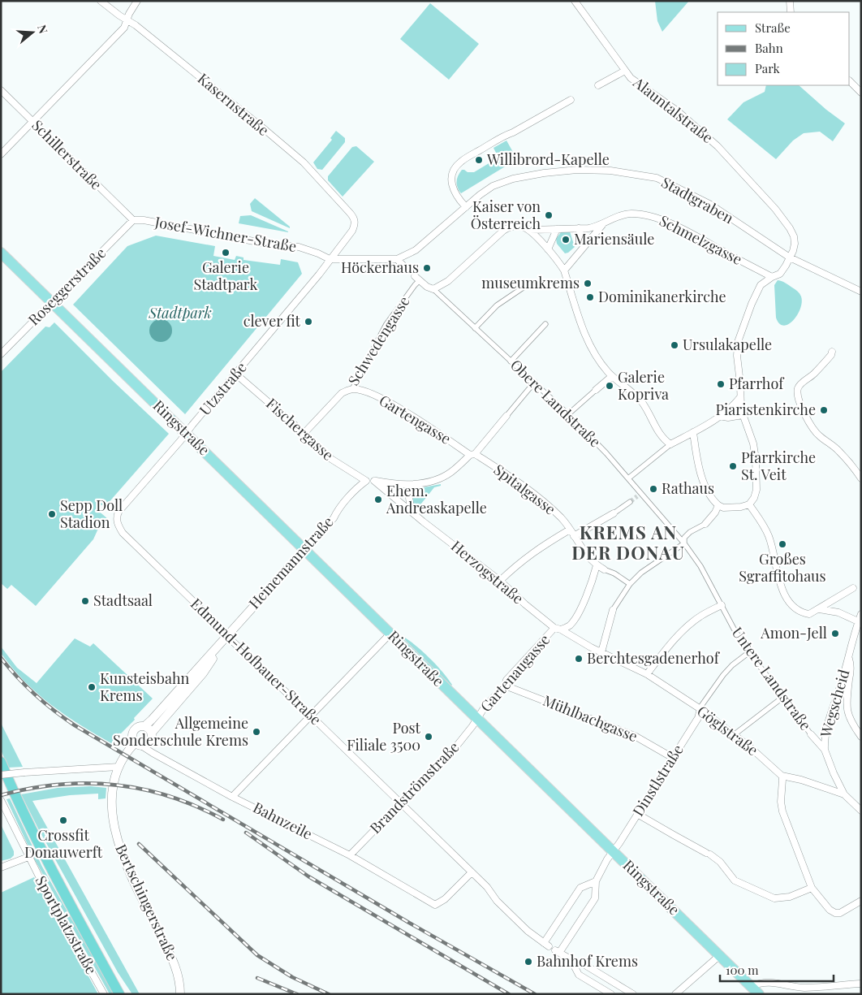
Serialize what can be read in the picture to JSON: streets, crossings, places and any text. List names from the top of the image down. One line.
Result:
{"streets":{"main road":["Ringstraße"],"street":["Kasernstraße","Alauntalstraße","Schillerstraße","Stadtgraben","Josef-Wichner-Straße","Schmelzgasse","Roseggerstraße","Schwedengasse","Utzstraße","Obere Landstraße","Gartengasse","Fischergasse","Spitalgasse","Heinemannstraße","Herzogstraße","Edmund-Hofbauer-Straße","Gartenaugasse","Untere Landstraße","Wegscheid","Mühlbachgasse","Göglstraße","Dinstlstraße","Brandströmstraße","Bahnzeile","Bertschingerstraße","Sportplatzstraße"]},"crossings":[["Kasernstraße","Utzstraße"],["Alauntalstraße","Stadtgraben"],["Schillerstraße","Josef-Wichner-Straße"],["Schillerstraße","Roseggerstraße"],["Josef-Wichner-Straße","Roseggerstraße"],["Josef-Wichner-Straße","Utzstraße"],["Roseggerstraße","Ringstraße"],["Schwedengasse","Obere Landstraße"],["Schwedengasse","Gartengasse"],["Schwedengasse","Fischergasse"],["Utzstraße","Ringstraße"],["Utzstraße","Fischergasse"],["Utzstraße","Edmund-Hofbauer-Straße"],["Obere Landstraße","Untere Landstraße"],["Gartengasse","Spitalgasse"],["Ringstraße","Heinemannstraße"],["Ringstraße","Gartenaugasse"],["Ringstraße","Dinstlstraße"],["Ringstraße","Brandströmstraße"],["Fischergasse","Heinemannstraße"],["Spitalgasse","Gartenaugasse"],["Heinemannstraße","Edmund-Hofbauer-Straße"],["Heinemannstraße","Bahnzeile"],["Heinemannstraße","Bertschingerstraße"],["Herzogstraße","Gartenaugasse"],["Herzogstraße","Göglstraße"],["Edmund-Hofbauer-Straße","Dinstlstraße"],["Edmund-Hofbauer-Straße","Brandströmstraße"],["Edmund-Hofbauer-Straße","Bahnzeile"],["Gartenaugasse","Mühlbachgasse"],["Gartenaugasse","Brandströmstraße"],["Untere Landstraße","Wegscheid"],["Untere Landstraße","Göglstraße"],["Mühlbachgasse","Dinstlstraße"],["Göglstraße","Dinstlstraße"],["Brandströmstraße","Bahnzeile"],["Bahnzeile","Bertschingerstraße"]],"districts":["KREMS AN DER DONAU"],"parks":["Stadtpark"],"places":["Willibrord-Kapelle","Kaiser von Österreich","Mariensäule","Galerie Stadtpark","Höckerhaus","museumkrems","Dominikanerkirche","clever fit","Ursulakapelle","Pfarrhof","Galerie Kopriva","Piaristenkirche","Pfarrkirche St. Veit","Rathaus","Ehem. Andreaskapelle","Sepp Doll Stadion","Großes Sgraffitohaus","Stadtsaal","Amon-Jell","Berchtesgadenerhof","Kunsteisbahn Krems","Allgemeine Sonderschule Krems","Post Filiale 3500","Crossfit Donauwerft","Bahnhof Krems"],"legend":["Straße","Bahn","Park"],"scale_bar":"100 m","north":"right"}
